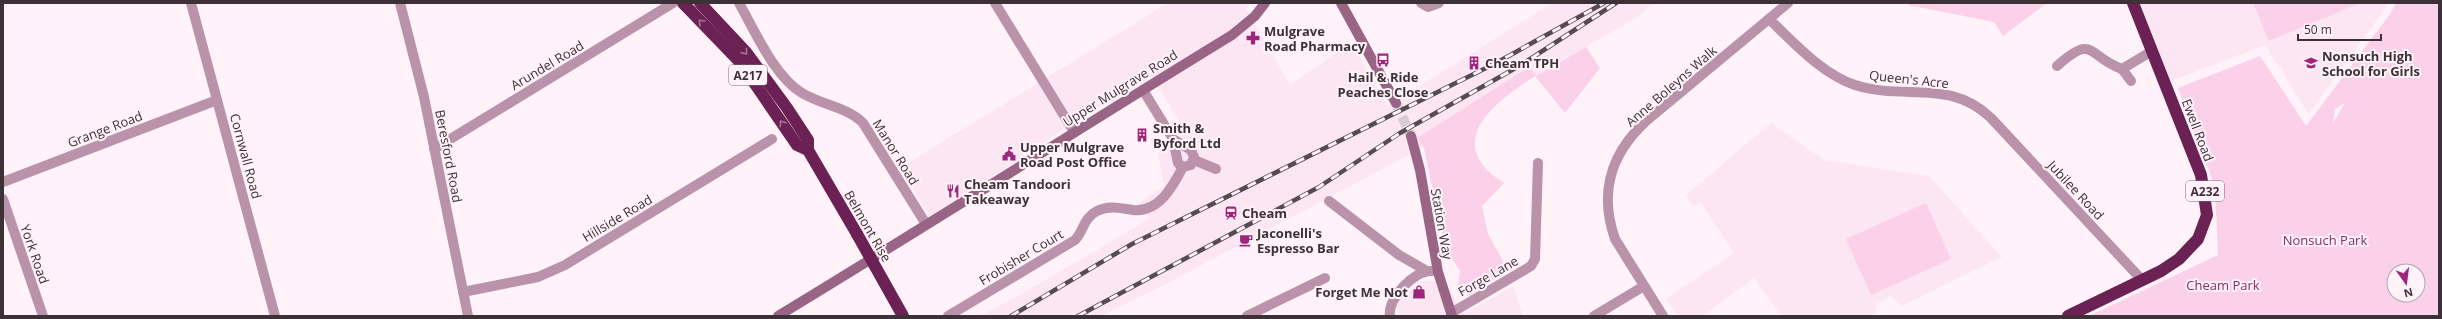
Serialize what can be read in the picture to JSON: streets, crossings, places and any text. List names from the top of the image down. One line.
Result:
{"streets":{"highway":["A217","Ewell Road","A232","Belmont Rise"],"street":["Arundel Road","Queen's Acre","Anne Boleyns Walk","Upper Mulgrave Road","Grange Road","Manor Road","Cornwall Road","Beresford Road","Jubilee Road","Hillside Road","Station Way","York Road","Frobisher Court","Forge Lane"]},"crossings":[["Arundel Road","Beresford Road"],["Queen's Acre","Anne Boleyns Walk"],["Queen's Acre","Jubilee Road"],["Upper Mulgrave Road","Manor Road"],["Grange Road","Cornwall Road"],["Ewell Road","Jubilee Road"],["Beresford Road","Hillside Road"],["Station Way","Forge Lane"]],"parks":["Nonsuch Park","Cheam Park"],"places":{"pharmacy":["Mulgrave Road Pharmacy"],"bus stop":["Hail & Ride Peaches Close"],"building":["Cheam TPH","Smith & Byford Ltd"],"school or university":["Nonsuch High School for Girls"],"public building":["Upper Mulgrave Road Post Office"],"restaurant":["Cheam Tandoori Takeaway"],"station":["Cheam"],"cafe":["Jaconelli's Espresso Bar"],"shop":["Forget Me Not"]},"scale_bar":"50 m","north":"bottom"}
